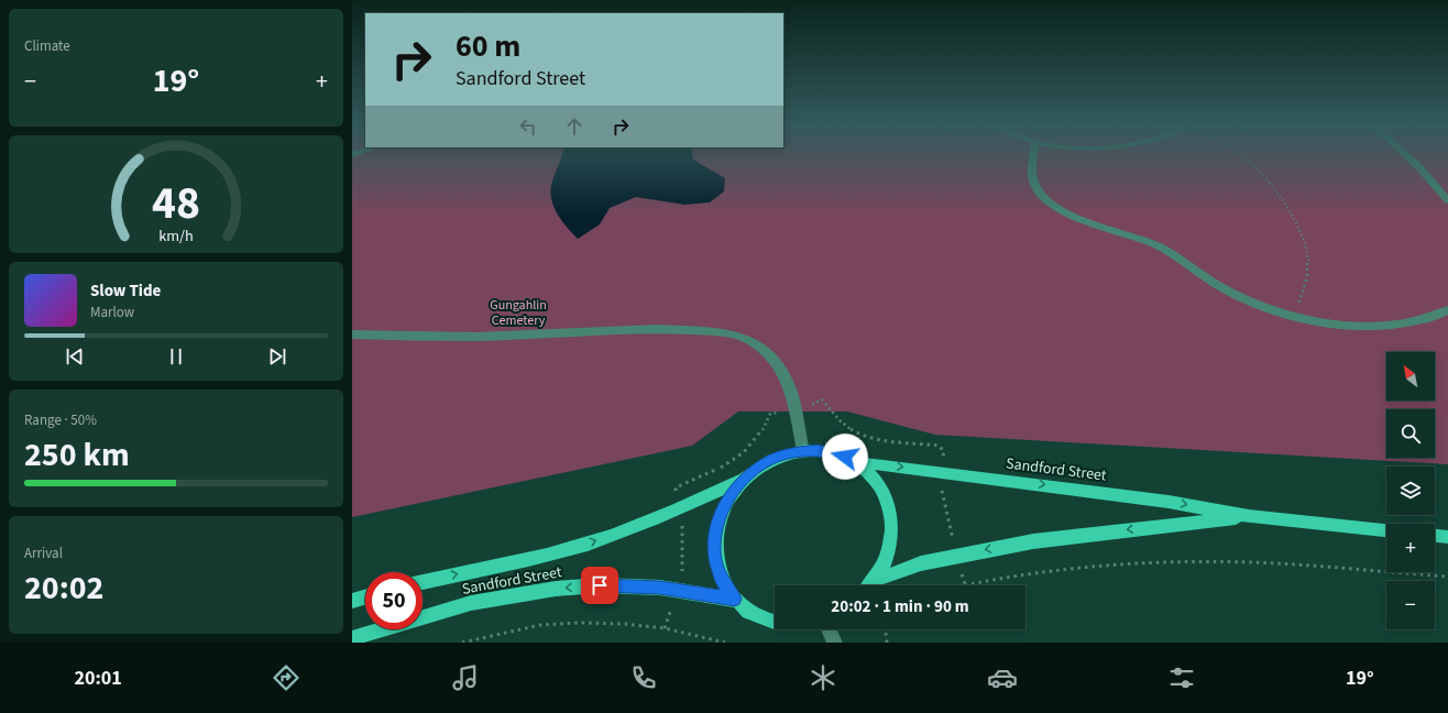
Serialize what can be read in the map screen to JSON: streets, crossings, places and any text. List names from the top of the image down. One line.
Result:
{"streets":{"main road":["Sandford Street"]},"parks":["Gungahlin Cemetery"],"north":"top left","page":{"tile":["Climate",["Range · 50%","250 km"],["Arrival","20:02"]],"turn":["60 m","Sandford Street"],"heat":["−","19°","+"],"song":["Slow Tide","Marlow"],"map_buttons":["+","−"],"limit":"50","trip":"20:02 · 1 min · 90 m","tabs":["20:01","19°"],"gauge":["48","km/h"]}}
